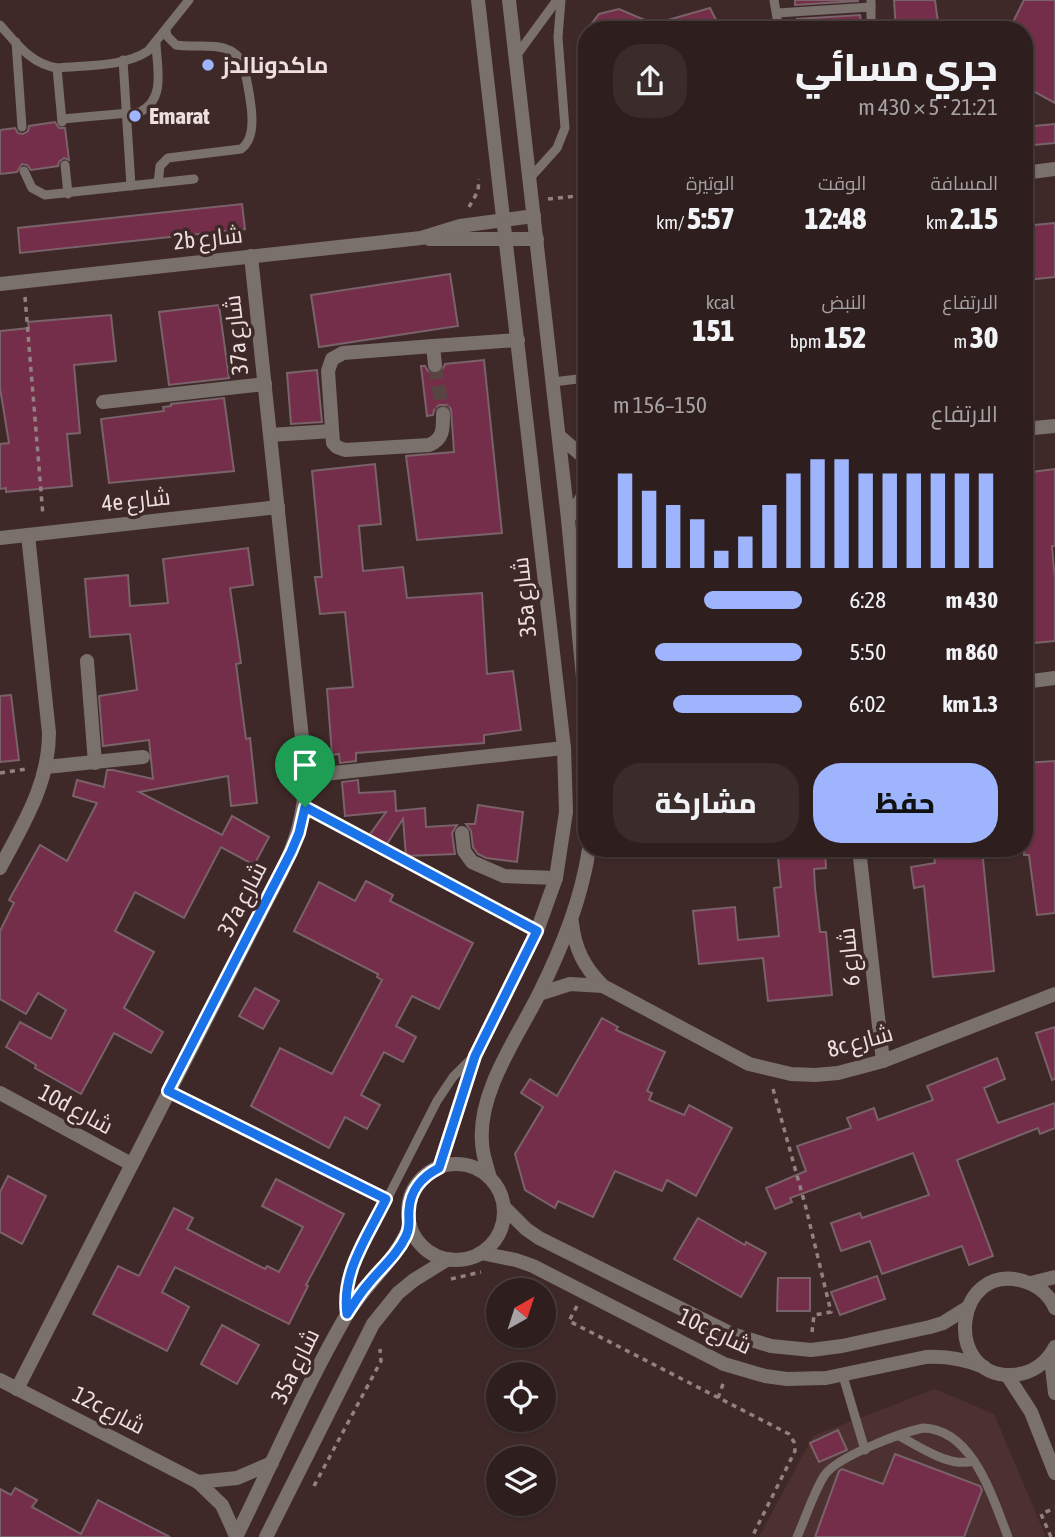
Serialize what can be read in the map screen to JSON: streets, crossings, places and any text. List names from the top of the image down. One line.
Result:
{"streets":{"street":["2b شارع","37a شارع","4e شارع","35a شارع","شارع 6","8c شارع","10d شارع","10c شارع","12c شارع"]},"crossings":[["2b شارع","37a شارع"],["2b شارع","35a شارع"],["37a شارع","4e شارع"],["37a شارع","10d شارع"],["37a شارع","12c شارع"],["35a شارع","10c شارع"],["35a شارع","12c شارع"],["شارع 6","8c شارع"]],"places":["ماكدونالدز","Emarat"],"north":"top right","page":{"heading":["جري مسائي","21:21 · 5 × 430 m"],"stats":[["المسافة","2.15 km"],["الوقت","12:48"],["الوتيرة","5:57 /km"],["الارتفاع","30 m"],["النبض","152 bpm"],["kcal","151"]],"chart":["الارتفاع","150–156 m"],"list":[{"name":"430 m","note":"6:28"},{"name":"860 m","note":"5:50"},{"name":"1.3 km","note":"6:02"}],"buttons":["حفظ","مشاركة"]}}
